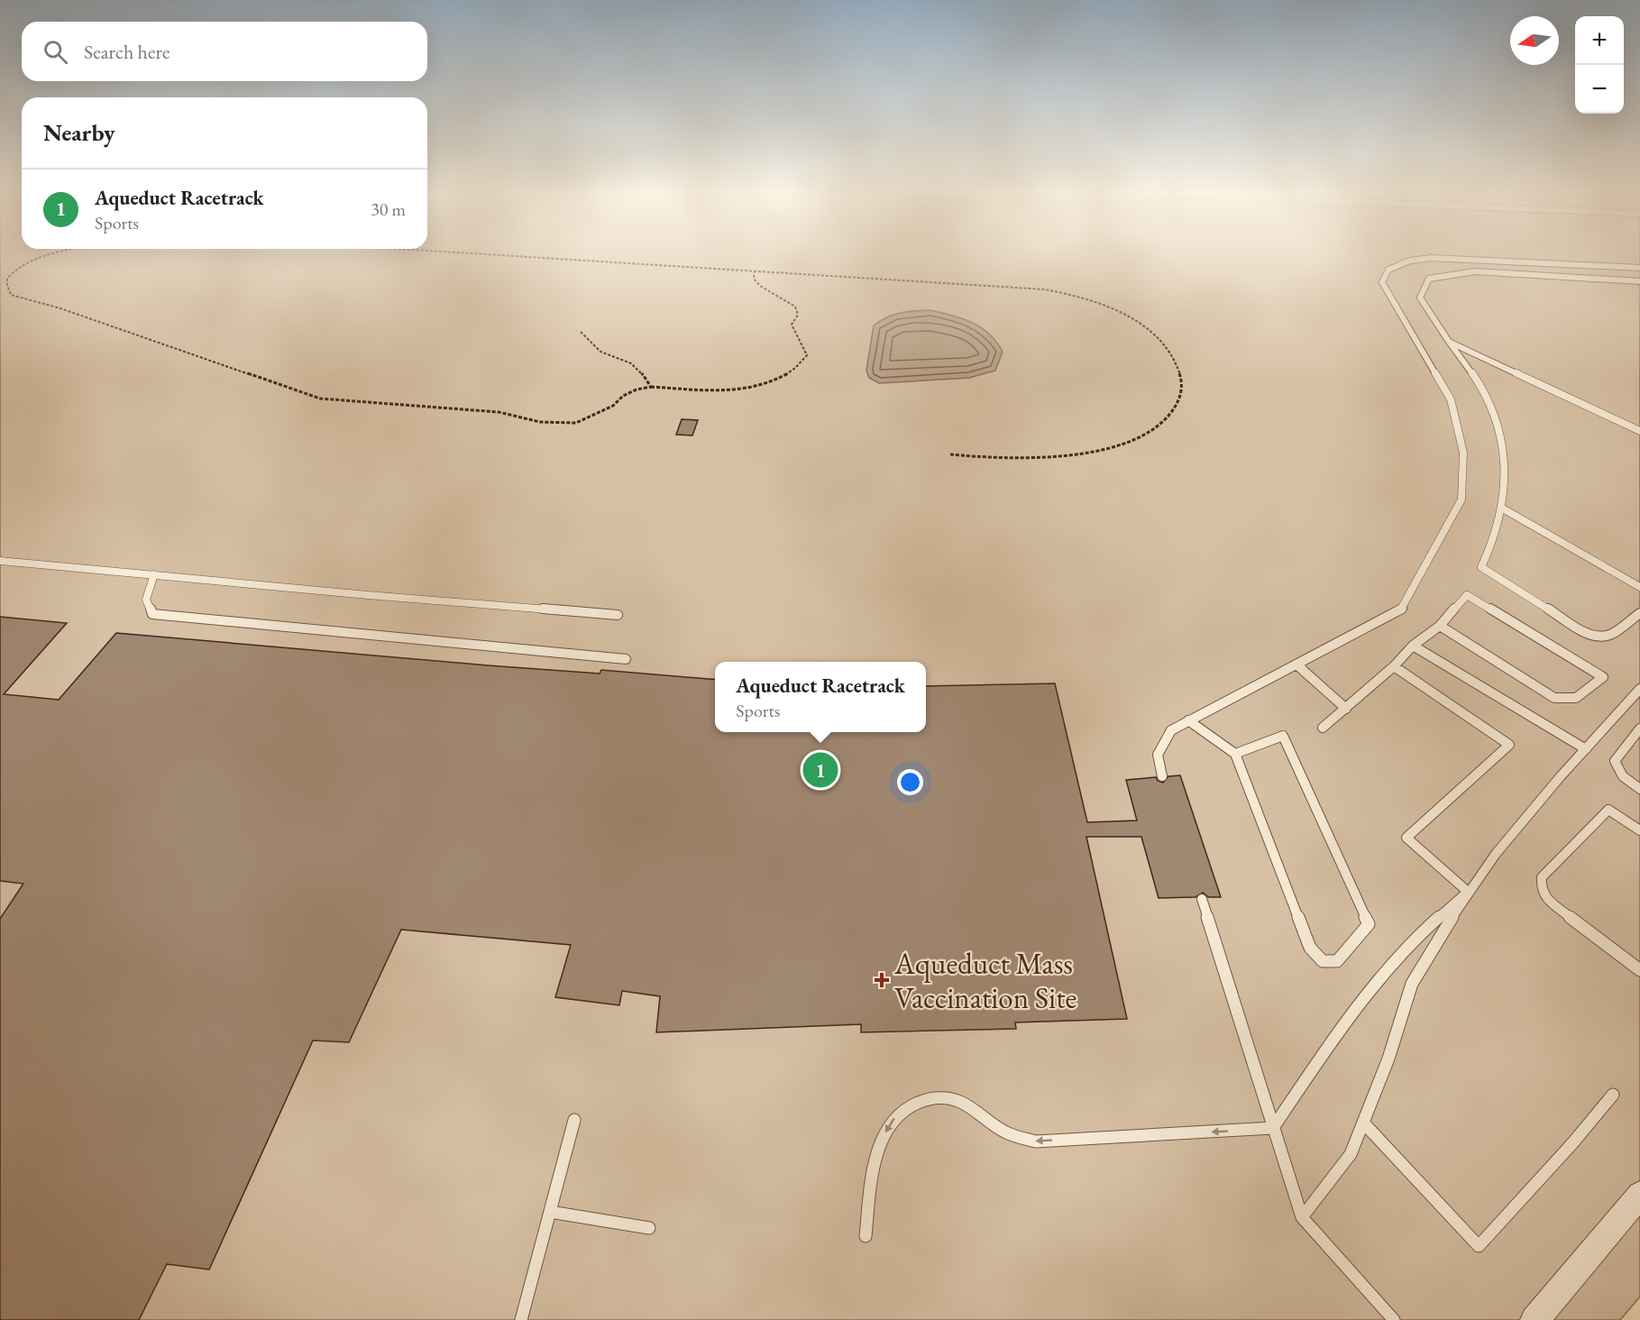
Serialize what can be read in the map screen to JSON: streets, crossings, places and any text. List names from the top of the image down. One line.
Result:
{"places":{"health":["Aqueduct Mass Vaccination Site"]},"north":"left","page":{"map_buttons":["+","−"],"search":"Search here","heading":"Nearby","list":[{"mark":"1","name":"Aqueduct Racetrack","note":"Sports","value":"30 m"}],"popup":["Aqueduct Racetrack","Sports"],"pins":"1"}}
